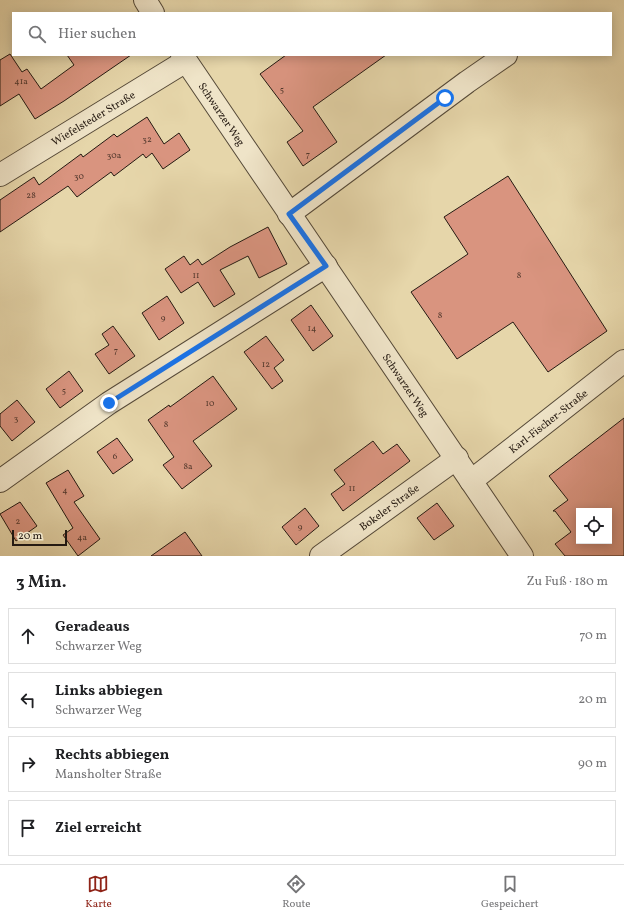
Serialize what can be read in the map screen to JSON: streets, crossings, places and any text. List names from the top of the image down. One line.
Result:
{"streets":{"street":["Schwarzer Weg","Wiefelsteder Straße","Karl-Fischer-Straße","Bokeler Straße"]},"crossings":[["Schwarzer Weg","Wiefelsteder Straße"],["Schwarzer Weg","Karl-Fischer-Straße"],["Schwarzer Weg","Bokeler Straße"]],"house_numbers":["41a","5","32","7","30a","30","28","11","8","8","9","14","7","12","5","10","3","8","6","8a","11","4","2","9","4a"],"scale_bar":"20 m","page":{"search":"Hier suchen","scale":"20 m","heading":["3 Min.","Zu Fuß · 180 m"],"list":[["Geradeaus","Schwarzer Weg","70 m"],["Links abbiegen","Schwarzer Weg","20 m"],["Rechts abbiegen","Mansholter Straße","90 m"],"Ziel erreicht"],"nav":["Karte","Route","Gespeichert"]}}
